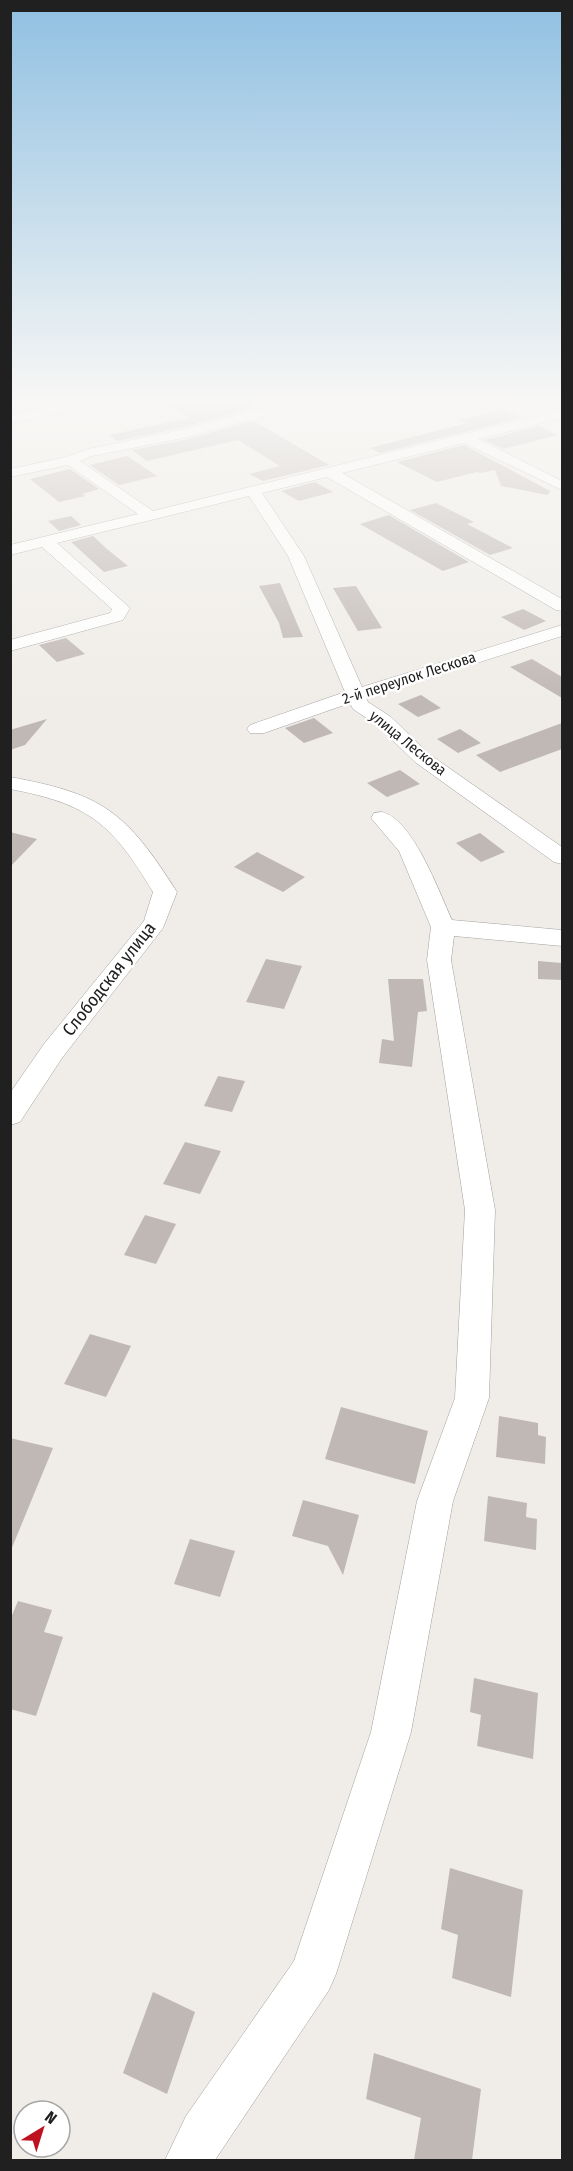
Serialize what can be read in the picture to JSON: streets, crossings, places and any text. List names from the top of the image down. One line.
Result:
{"streets":{"street":["2-й переулок Лескова","улица Лескова","Слободская улица"]},"crossings":[["2-й переулок Лескова","улица Лескова"]],"north":"top right"}
